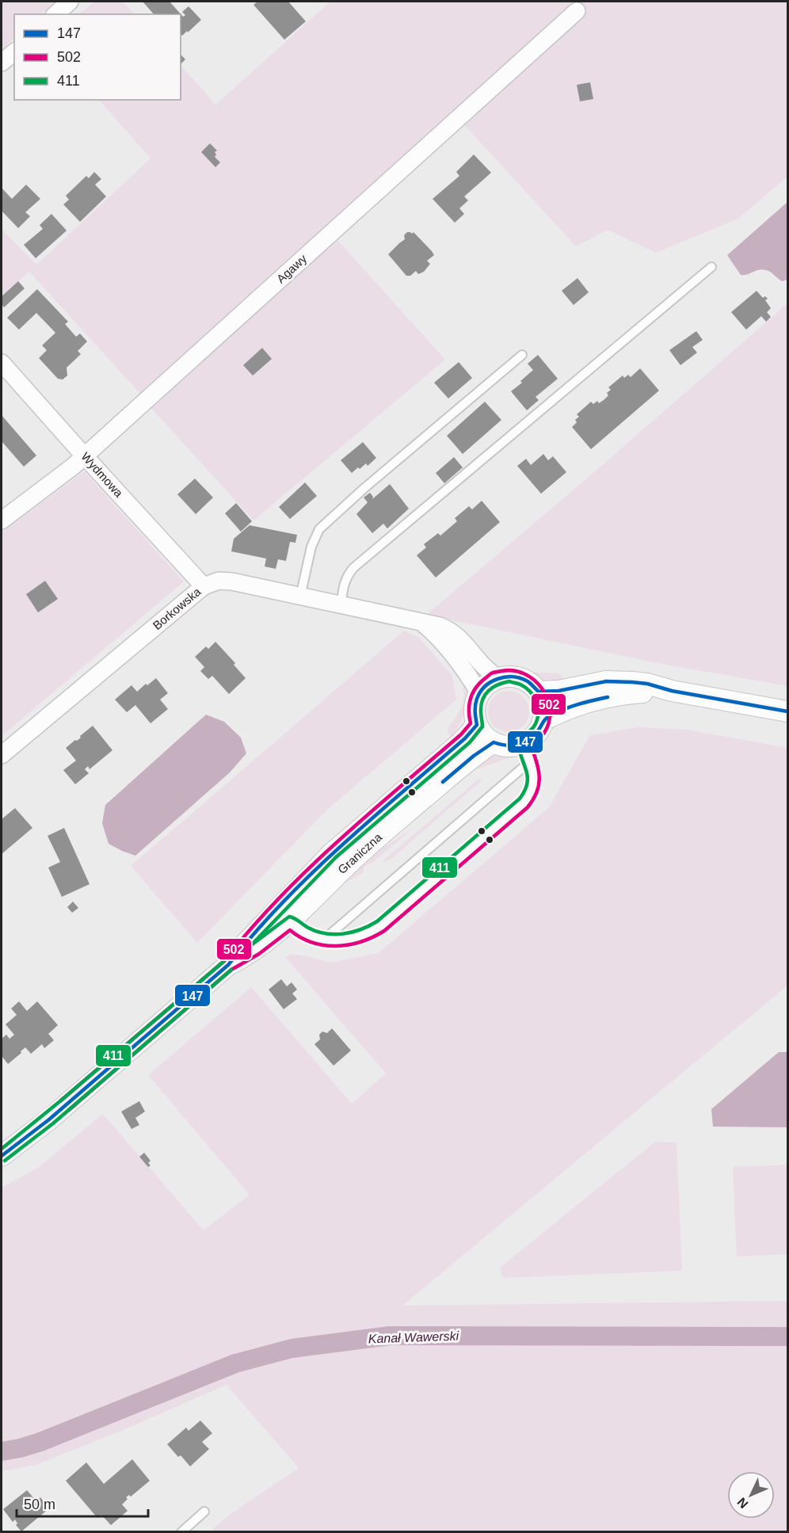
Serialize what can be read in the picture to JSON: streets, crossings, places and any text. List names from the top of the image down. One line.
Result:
{"streets":{"street":["Agawy","Wydmowa","Borkowska","Graniczna"]},"crossings":[["Agawy","Wydmowa"],["Wydmowa","Borkowska"],["Borkowska","Graniczna"]],"water":["Kanał Wawerski"],"lines":["transit line 502","transit line 147","transit line 411"],"legend":["147","502","411"],"scale_bar":"50 m","north":"bottom left"}
